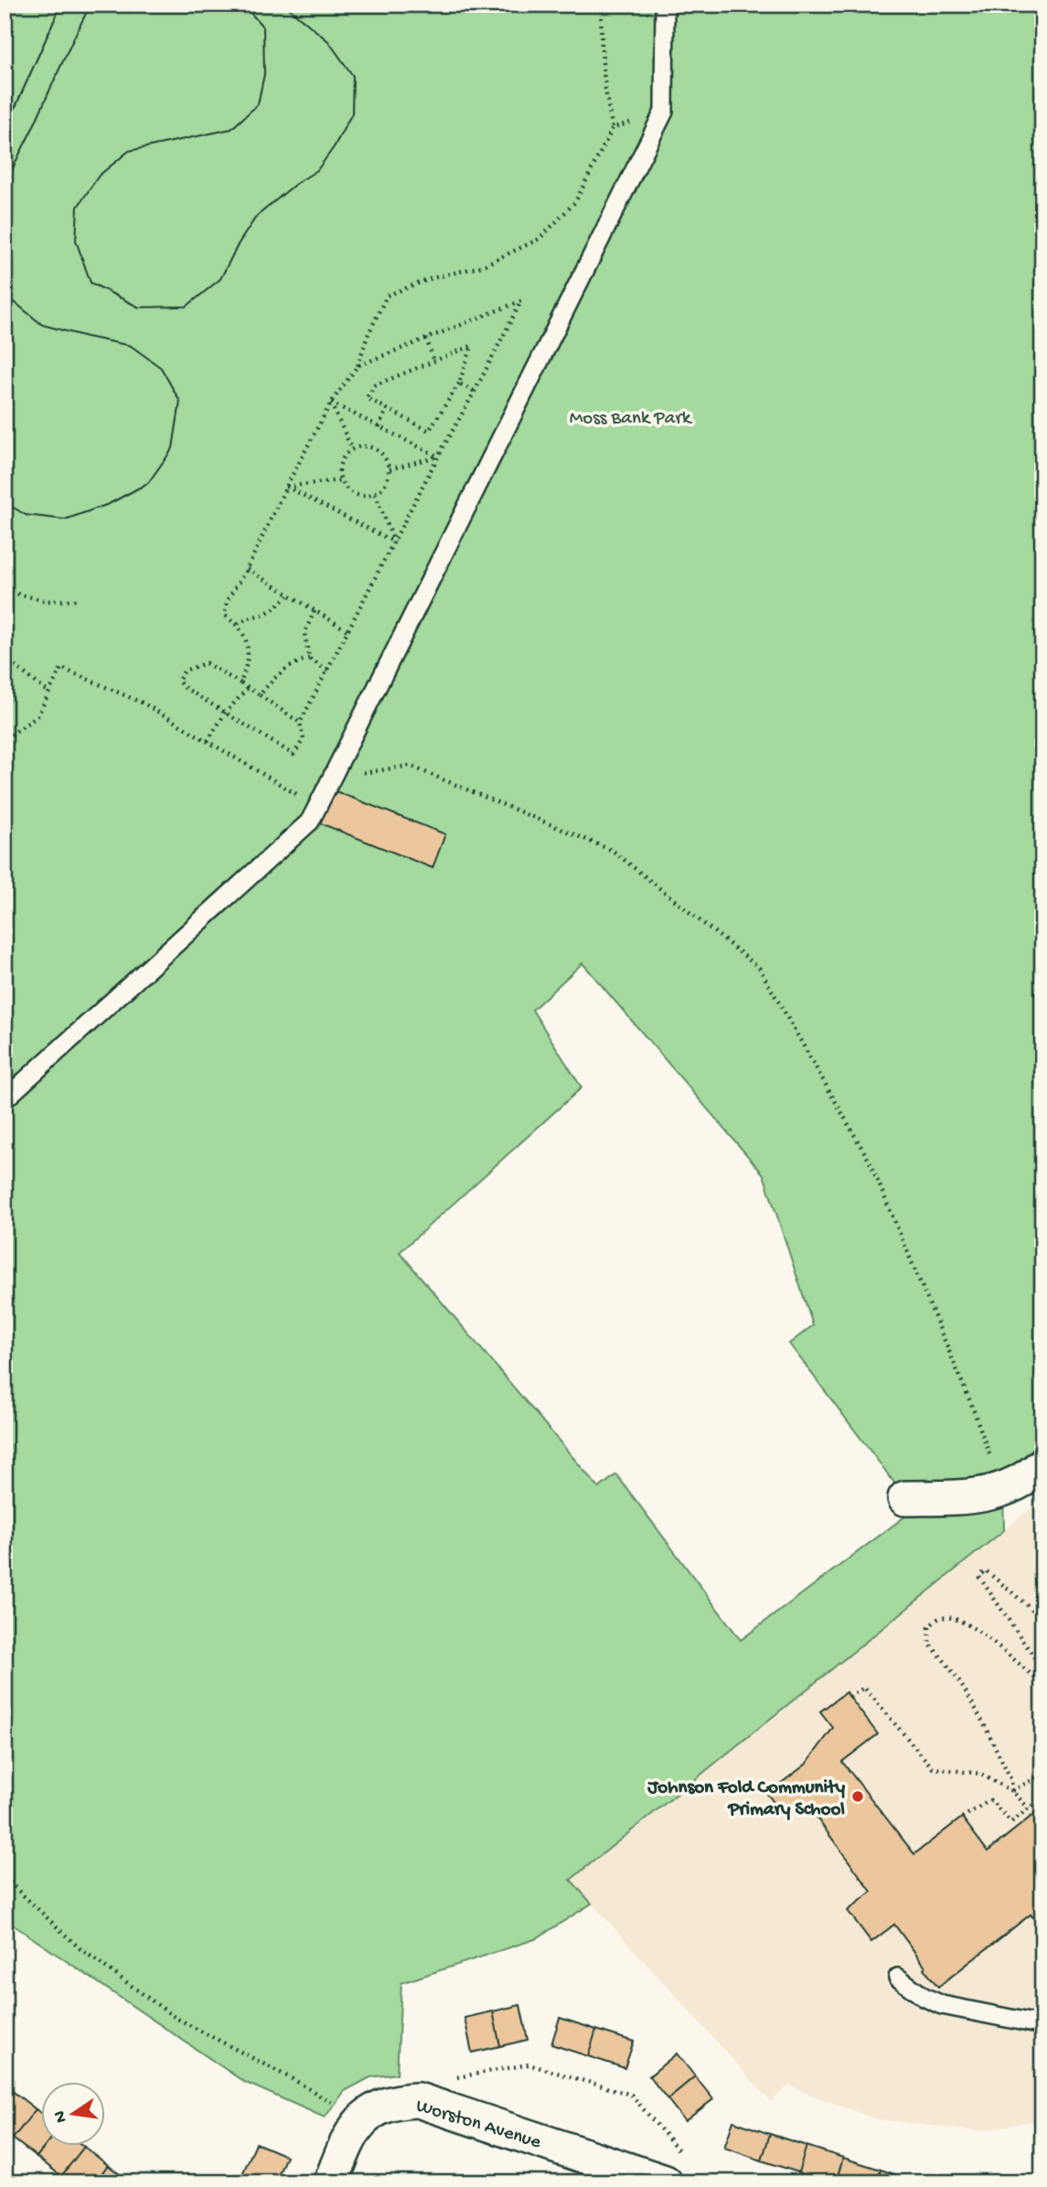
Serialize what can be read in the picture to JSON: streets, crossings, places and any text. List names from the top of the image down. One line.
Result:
{"streets":{"street":["Worston Avenue"]},"parks":["Moss Bank Park"],"places":["Johnson Fold Community Primary School"],"north":"left"}
